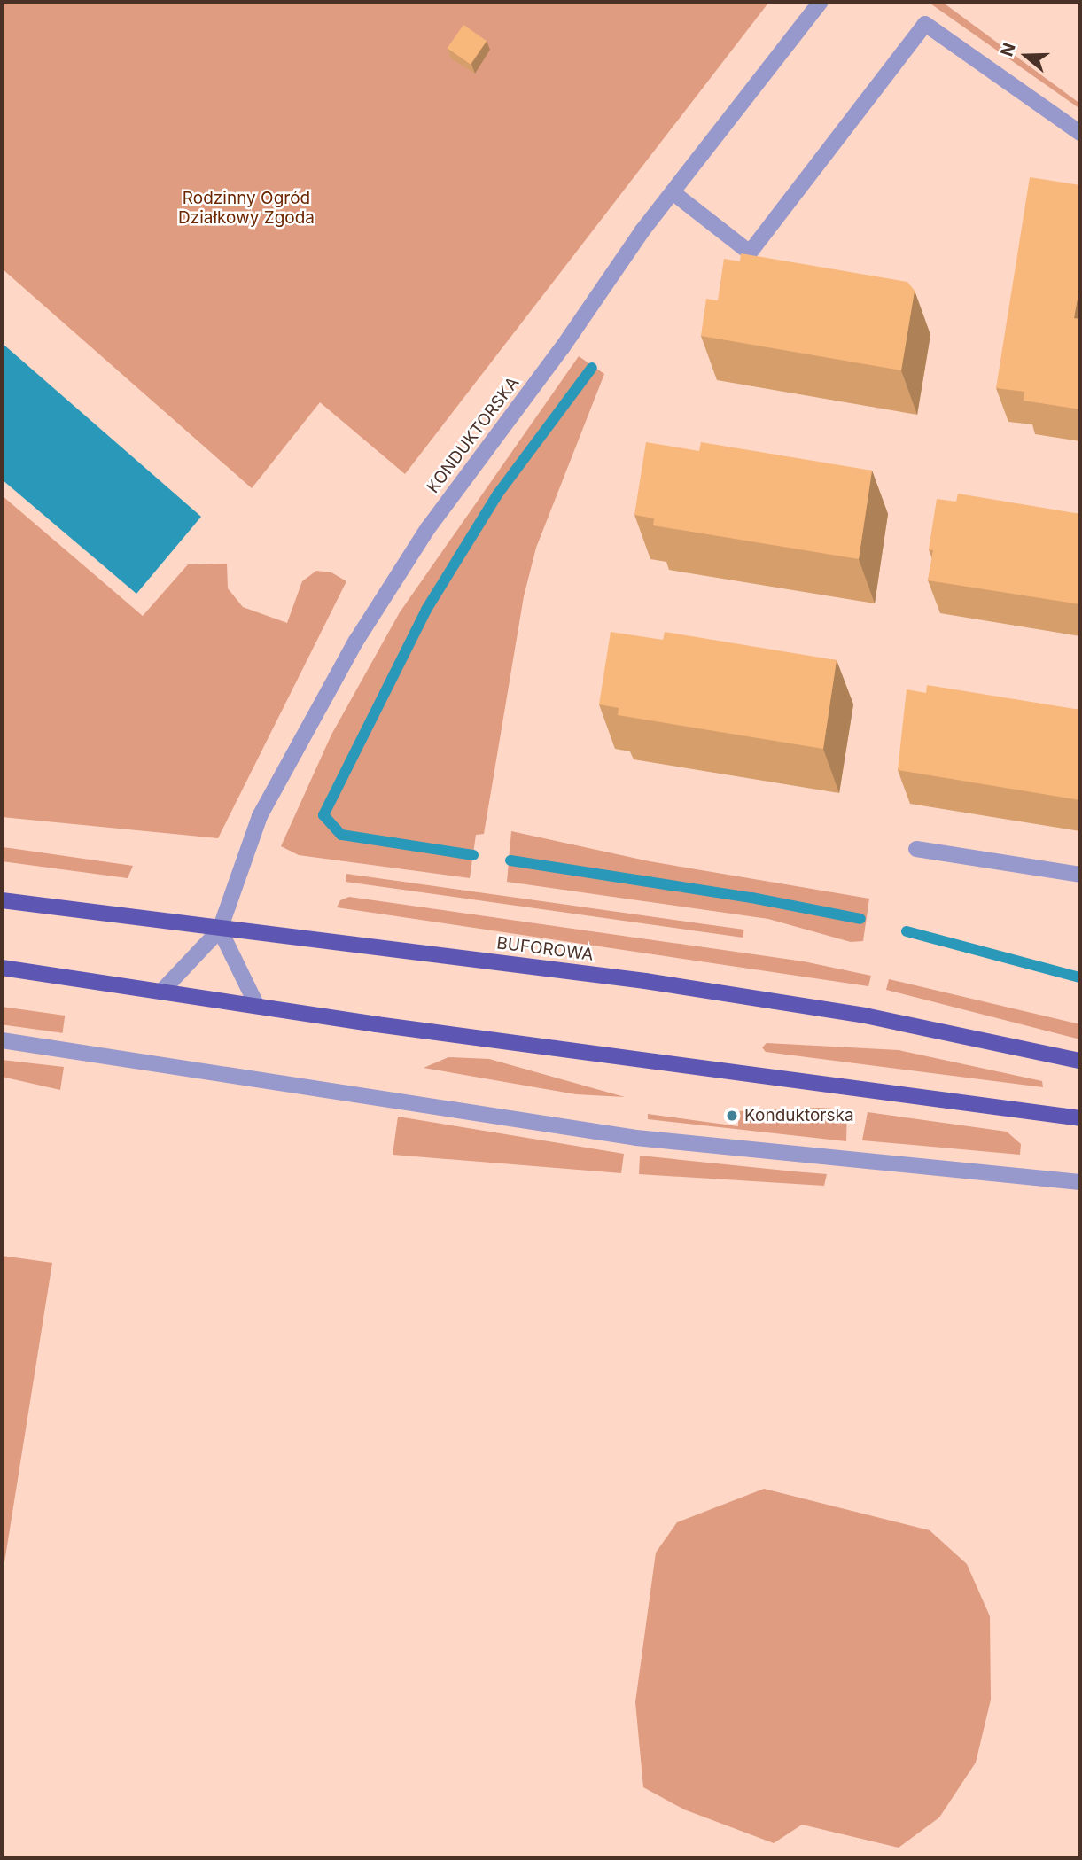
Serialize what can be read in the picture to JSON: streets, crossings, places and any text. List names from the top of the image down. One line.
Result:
{"streets":{"main road":["BUFOROWA"],"street":["KONDUKTORSKA"]},"crossings":[["KONDUKTORSKA","BUFOROWA"]],"parks":["Rodzinny Ogród Działkowy Zgoda"],"places":["Konduktorska"],"north":"left"}
